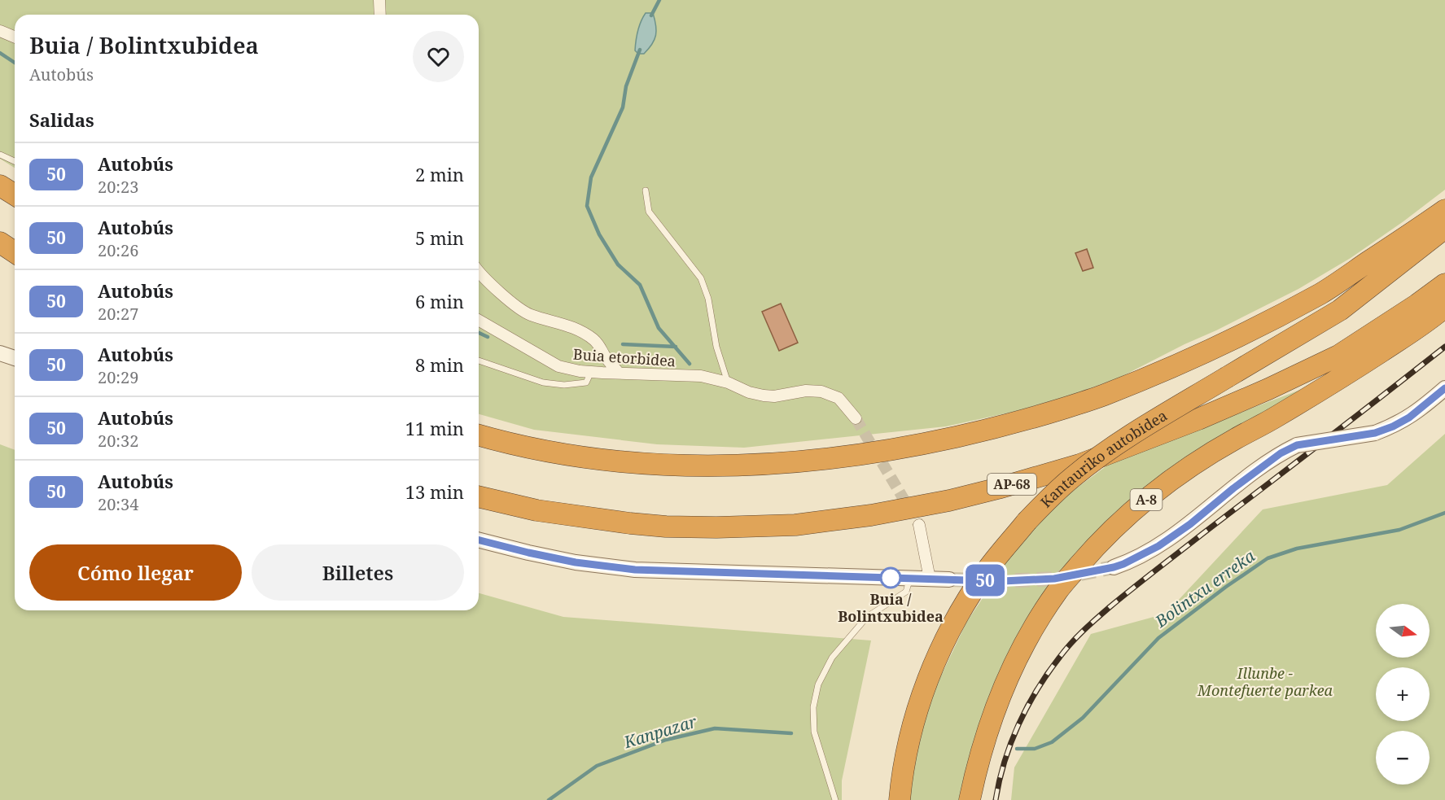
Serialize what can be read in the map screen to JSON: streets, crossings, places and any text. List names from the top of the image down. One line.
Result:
{"streets":{"highway":["Kantauriko autobidea","AP-68","A-8"],"street":["Buia etorbidea"]},"water":["Bolintxu erreka","Kanpazar"],"parks":["Illunbe - Montefuerte parkea"],"places":["Buia / Bolintxubidea"],"lines":["bus line 50"],"north":"right","page":{"on_map":"50","heading":[["Buia / Bolintxubidea","Autobús"],"Salidas"],"list":[{"mark":"50","name":"Autobús","note":"20:23","value":"2 min"},{"mark":"50","name":"Autobús","note":"20:26","value":"5 min"},{"mark":"50","name":"Autobús","note":"20:27","value":"6 min"},{"mark":"50","name":"Autobús","note":"20:29","value":"8 min"},{"mark":"50","name":"Autobús","note":"20:32","value":"11 min"},{"mark":"50","name":"Autobús","note":"20:34","value":"13 min"}],"buttons":["Cómo llegar","Billetes"],"map_buttons":["+","−"]}}
